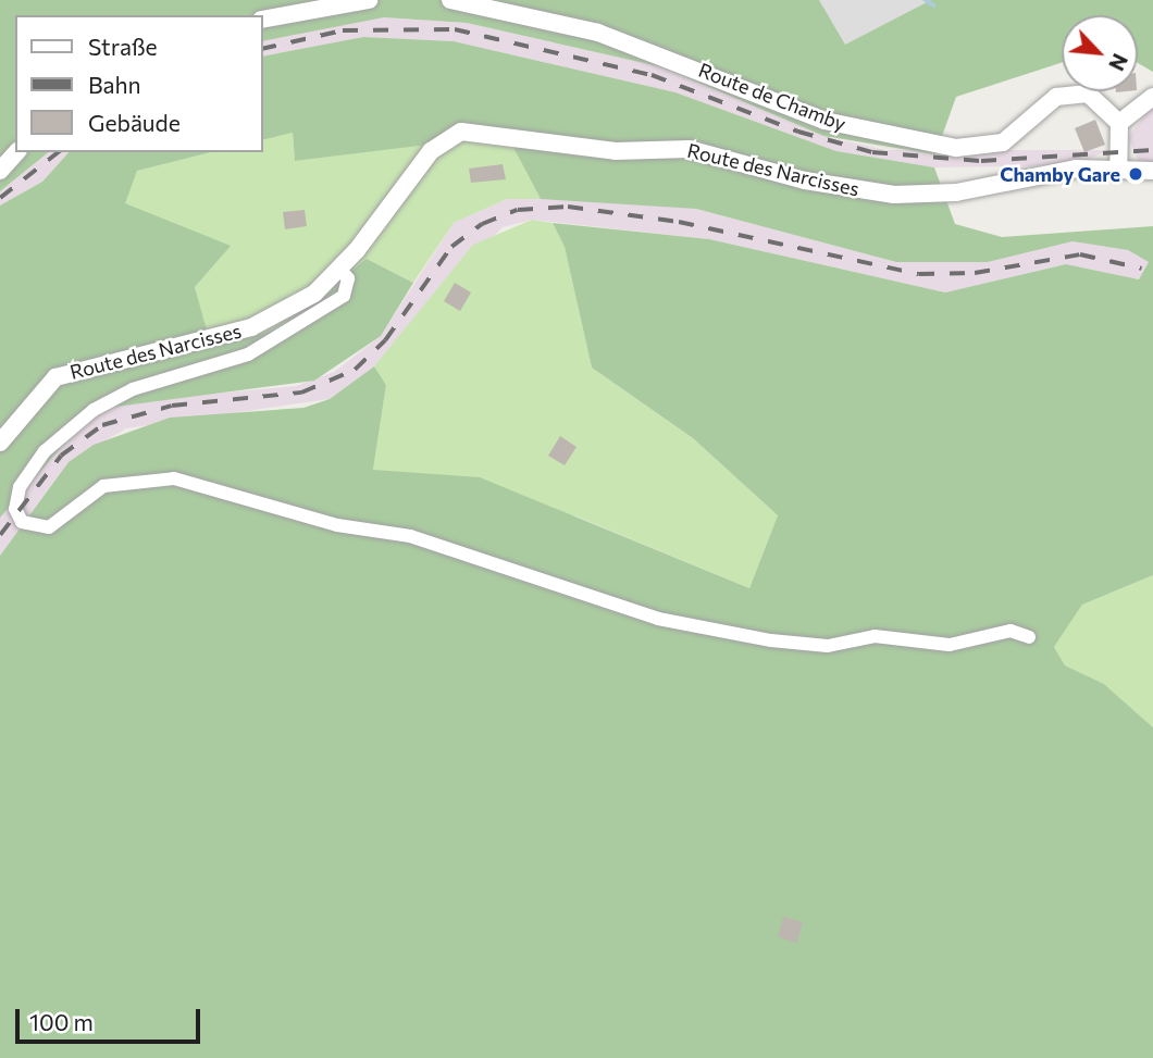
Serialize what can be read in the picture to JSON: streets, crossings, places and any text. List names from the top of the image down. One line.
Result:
{"streets":{"street":["Route de Chamby","Route des Narcisses"]},"places":["Chamby Gare"],"legend":["Straße","Bahn","Gebäude"],"scale_bar":"100 m","north":"bottom right"}
